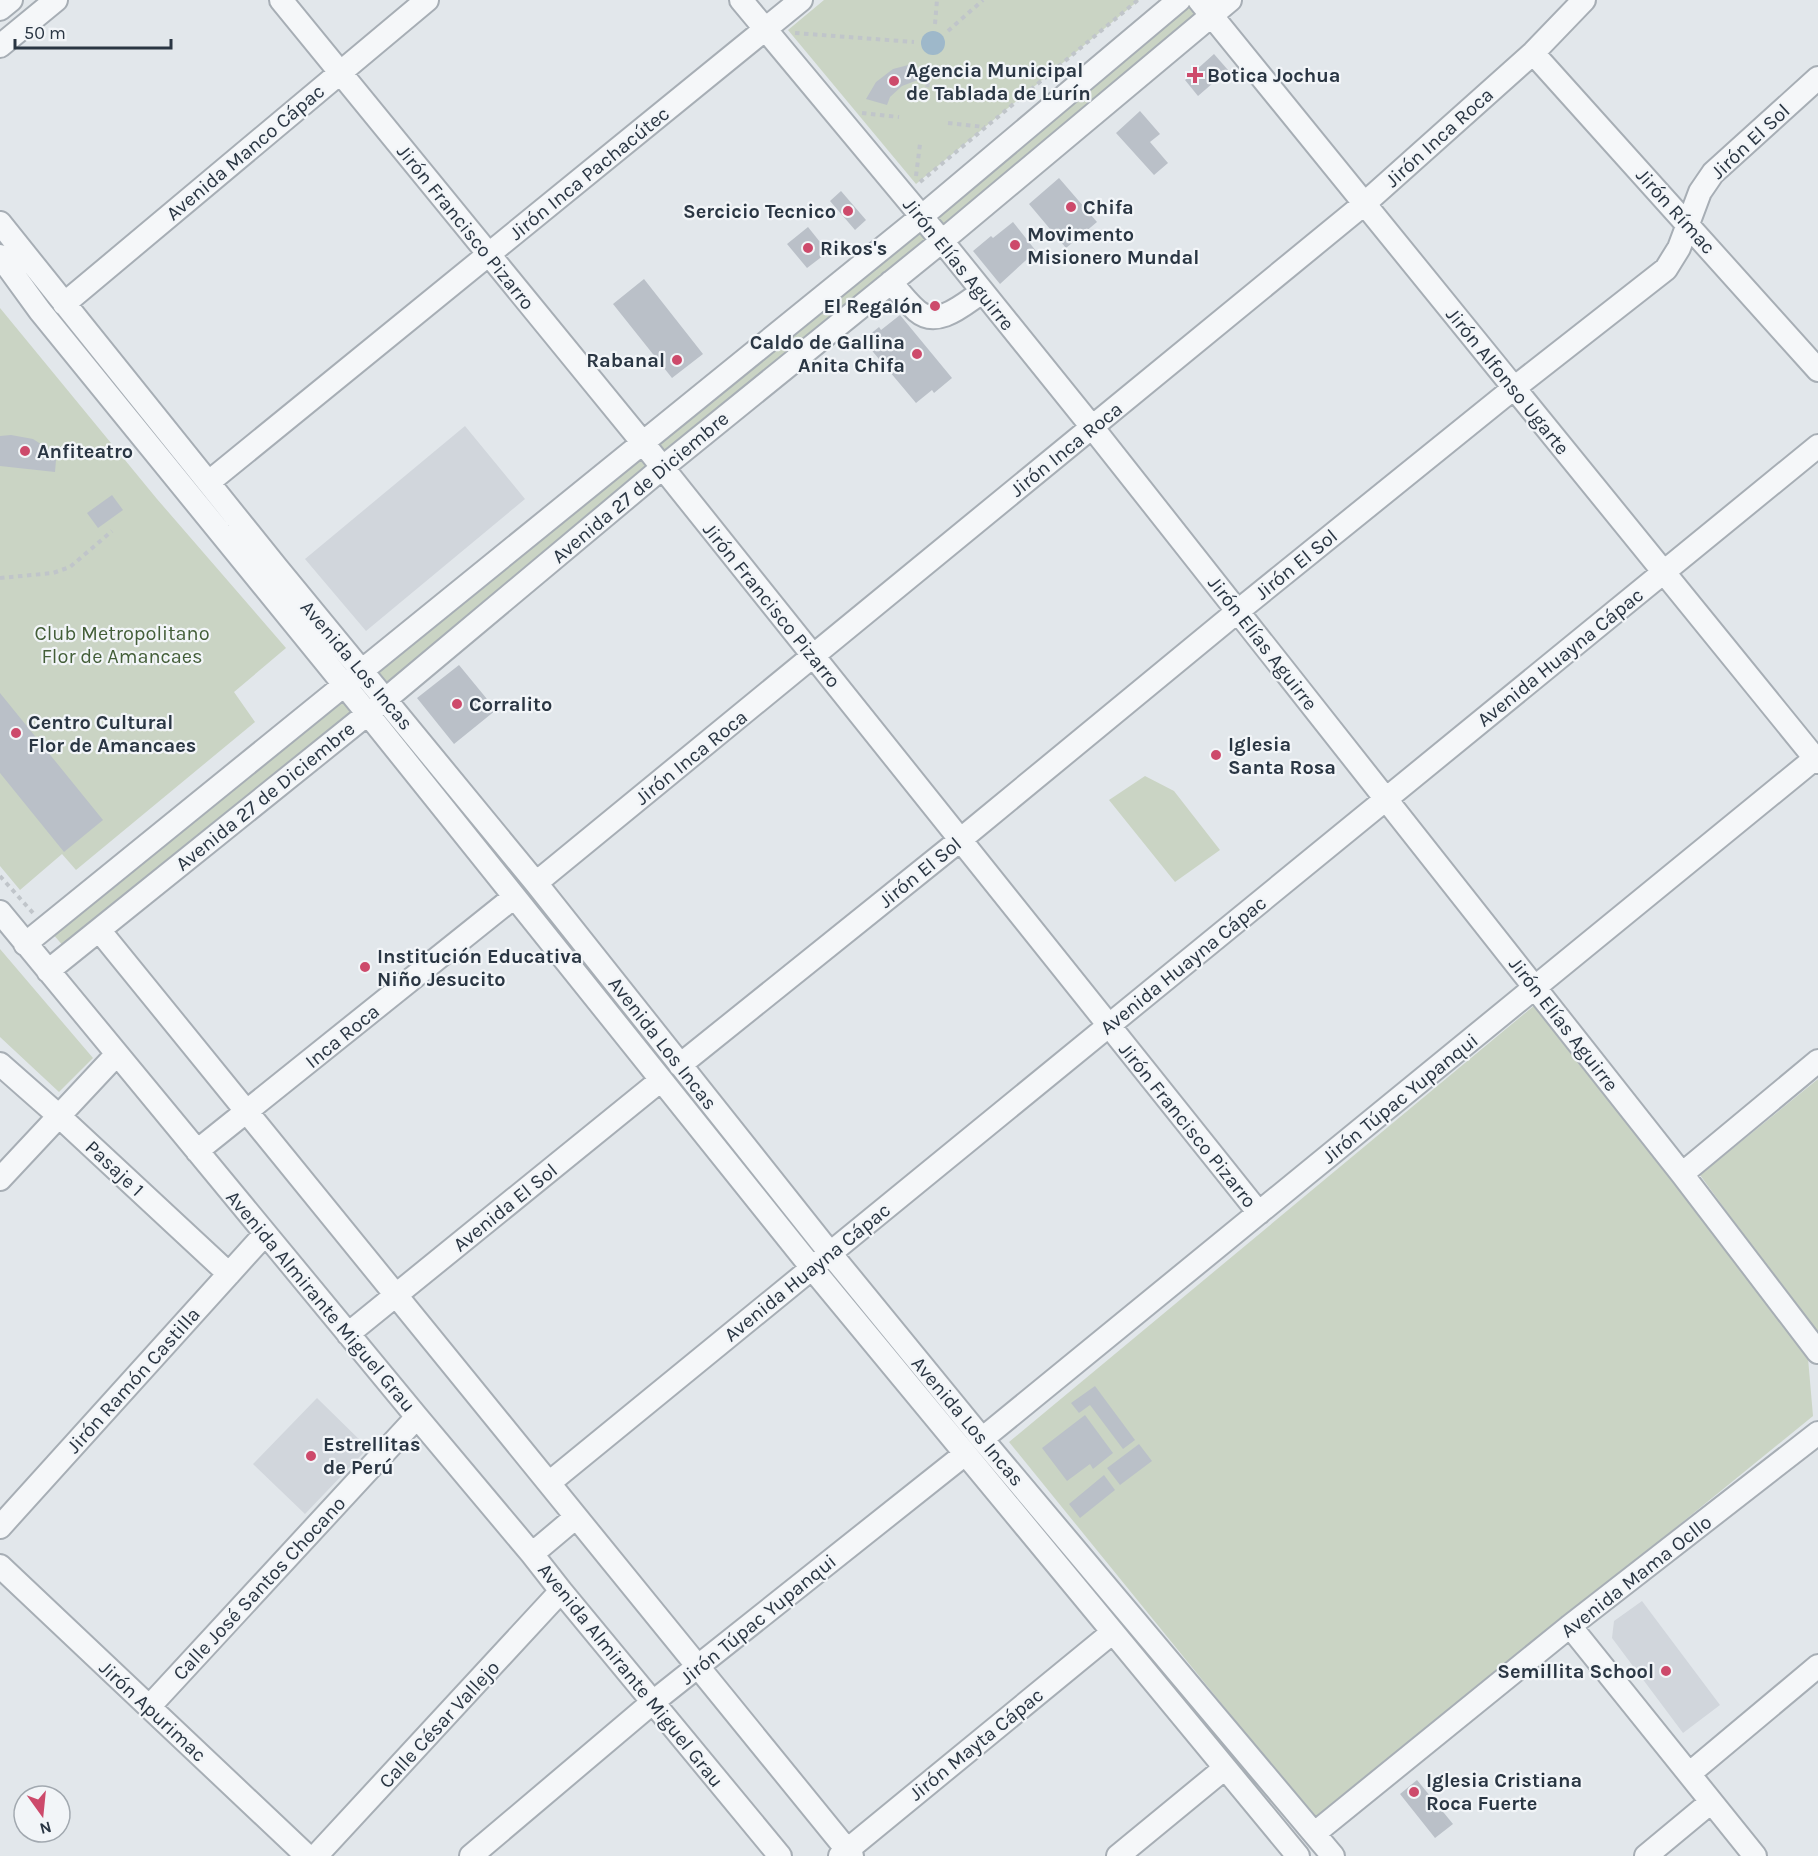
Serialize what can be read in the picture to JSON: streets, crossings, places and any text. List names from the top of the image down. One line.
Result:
{"streets":{"street":["Jirón Inca Roca","Jirón El Sol","Avenida Manco Cápac","Jirón Inca Pachacútec","Jirón Rímac","Jirón Francisco Pizarro","Jirón Elías Aguirre","Jirón Alfonso Ugarte","Avenida 27 de Diciembre","Avenida Huayna Cápac","Avenida Los Incas","Inca Roca","Jirón Túpac Yupanqui","Pasaje 1","Avenida El Sol","Avenida Almirante Miguel Grau","Jirón Ramón Castilla","Avenida Mama Ocllo","Calle José Santos Chocano","Jirón Apurimac","Calle César Vallejo","Jirón Mayta Cápac"]},"crossings":[["Jirón Inca Roca","Jirón Rímac"],["Jirón Inca Roca","Jirón Francisco Pizarro"],["Jirón Inca Roca","Jirón Elías Aguirre"],["Jirón Inca Roca","Jirón Alfonso Ugarte"],["Jirón Inca Roca","Avenida Los Incas"],["Jirón El Sol","Jirón Rímac"],["Jirón El Sol","Jirón Francisco Pizarro"],["Jirón El Sol","Jirón Elías Aguirre"],["Jirón El Sol","Jirón Alfonso Ugarte"],["Jirón El Sol","Avenida Los Incas"],["Avenida Manco Cápac","Jirón Francisco Pizarro"],["Avenida Manco Cápac","Avenida Los Incas"],["Jirón Inca Pachacútec","Jirón Francisco Pizarro"],["Jirón Inca Pachacútec","Jirón Elías Aguirre"],["Jirón Inca Pachacútec","Avenida Los Incas"],["Jirón Francisco Pizarro","Avenida 27 de Diciembre"],["Jirón Francisco Pizarro","Avenida Huayna Cápac"],["Jirón Francisco Pizarro","Jirón Túpac Yupanqui"],["Jirón Elías Aguirre","Avenida 27 de Diciembre"],["Jirón Elías Aguirre","Avenida Huayna Cápac"],["Jirón Elías Aguirre","Jirón Túpac Yupanqui"],["Jirón Alfonso Ugarte","Avenida 27 de Diciembre"],["Jirón Alfonso Ugarte","Avenida Huayna Cápac"],["Jirón Alfonso Ugarte","Jirón Túpac Yupanqui"],["Avenida 27 de Diciembre","Avenida Los Incas"],["Avenida 27 de Diciembre","Avenida Almirante Miguel Grau"],["Avenida Huayna Cápac","Avenida Los Incas"],["Avenida Los Incas","Inca Roca"],["Avenida Los Incas","Jirón Túpac Yupanqui"],["Avenida Los Incas","Avenida El Sol"],["Avenida Los Incas","Avenida Mama Ocllo"],["Avenida Los Incas","Jirón Mayta Cápac"],["Inca Roca","Avenida Almirante Miguel Grau"],["Jirón Túpac Yupanqui","Avenida Almirante Miguel Grau"],["Pasaje 1","Jirón Ramón Castilla"],["Avenida El Sol","Avenida Almirante Miguel Grau"],["Avenida Almirante Miguel Grau","Jirón Ramón Castilla"],["Avenida Almirante Miguel Grau","Calle José Santos Chocano"],["Avenida Almirante Miguel Grau","Calle César Vallejo"],["Calle José Santos Chocano","Jirón Apurimac"]],"parks":["Club Metropolitano Flor de Amancaes"],"places":{"health":["Botica Jochua"],"other":["Agencia Municipal de Tablada de Lurín","Chifa","Sercicio Tecnico","Movimento Misionero Mundal","Rikos's","El Regalón","Caldo de Gallina Anita Chifa","Rabanal","Anfiteatro","Corralito","Centro Cultural Flor de Amancaes","Iglesia Santa Rosa","Institución Educativa Niño Jesucito","Estrellitas de Perú","Semillita School","Iglesia Cristiana Roca Fuerte"]},"scale_bar":"50 m","north":"bottom"}
